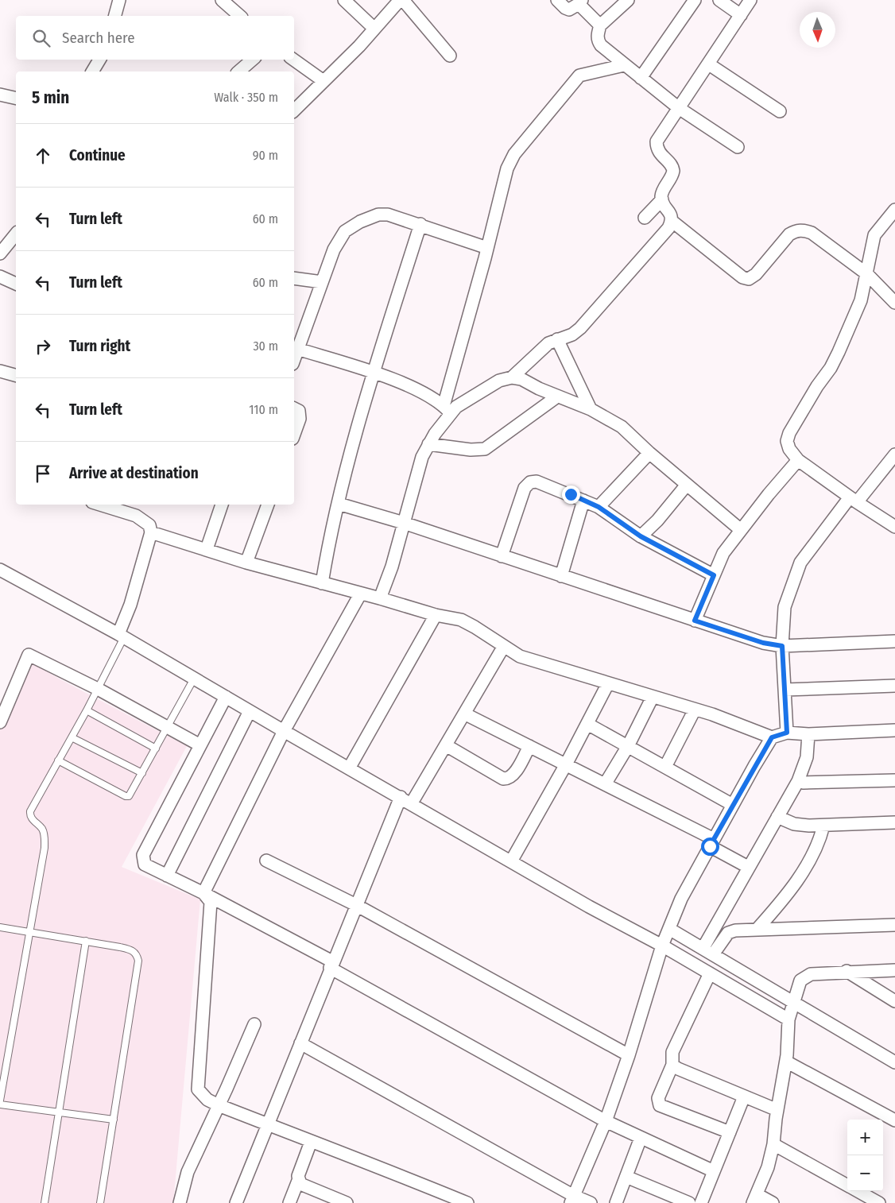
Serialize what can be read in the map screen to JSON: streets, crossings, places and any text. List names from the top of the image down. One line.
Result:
{"north":"bottom","page":{"search":"Search here","heading":["5 min","Walk · 350 m"],"list":[["Continue","90 m"],["Turn left","60 m"],["Turn left","60 m"],["Turn right","30 m"],["Turn left","110 m"],"Arrive at destination"],"map_buttons":["+","−"]}}
